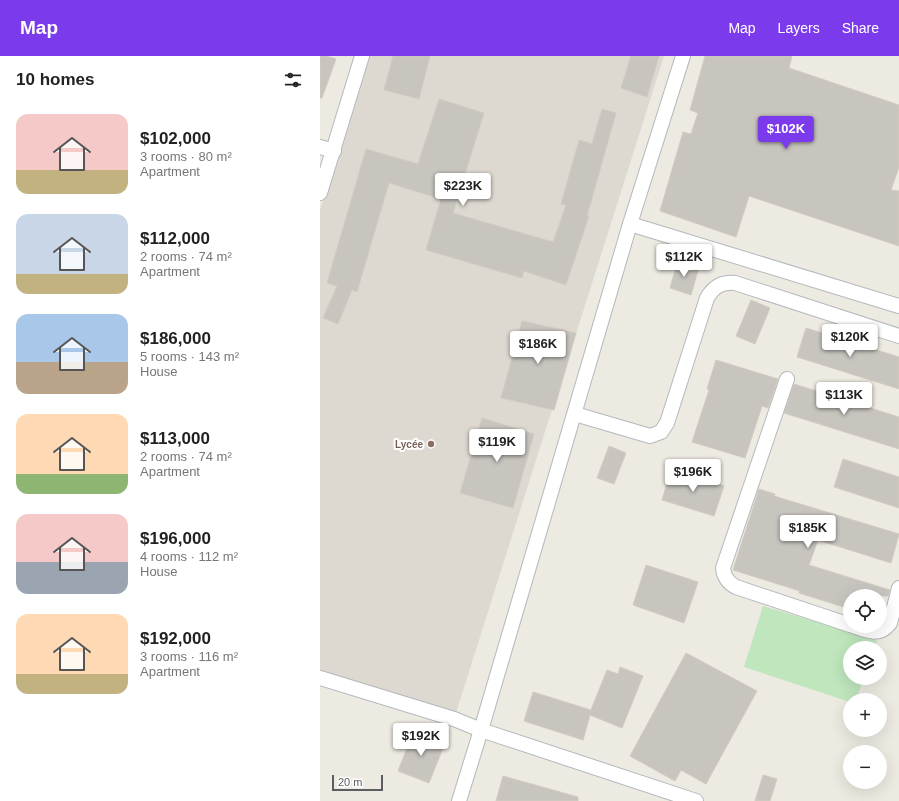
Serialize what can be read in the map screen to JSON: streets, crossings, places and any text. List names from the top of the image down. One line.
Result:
{"places":["Lycée"],"scale_bar":"20 m","page":{"header":"Map","nav":["Map","Layers","Share"],"heading":"10 homes","list":[{"name":"$102,000","note":"3 rooms · 80 m² · Apartment"},{"name":"$112,000","note":"2 rooms · 74 m² · Apartment"},{"name":"$186,000","note":"5 rooms · 143 m² · House"},{"name":"$113,000","note":"2 rooms · 74 m² · Apartment"},{"name":"$196,000","note":"4 rooms · 112 m² · House"},{"name":"$192,000","note":"3 rooms · 116 m² · Apartment"}],"price":["$102K","$223K","$112K","$120K","$186K","$113K","$119K","$196K","$185K","$192K"],"map_buttons":["+","−"],"scale":"20 m"}}
